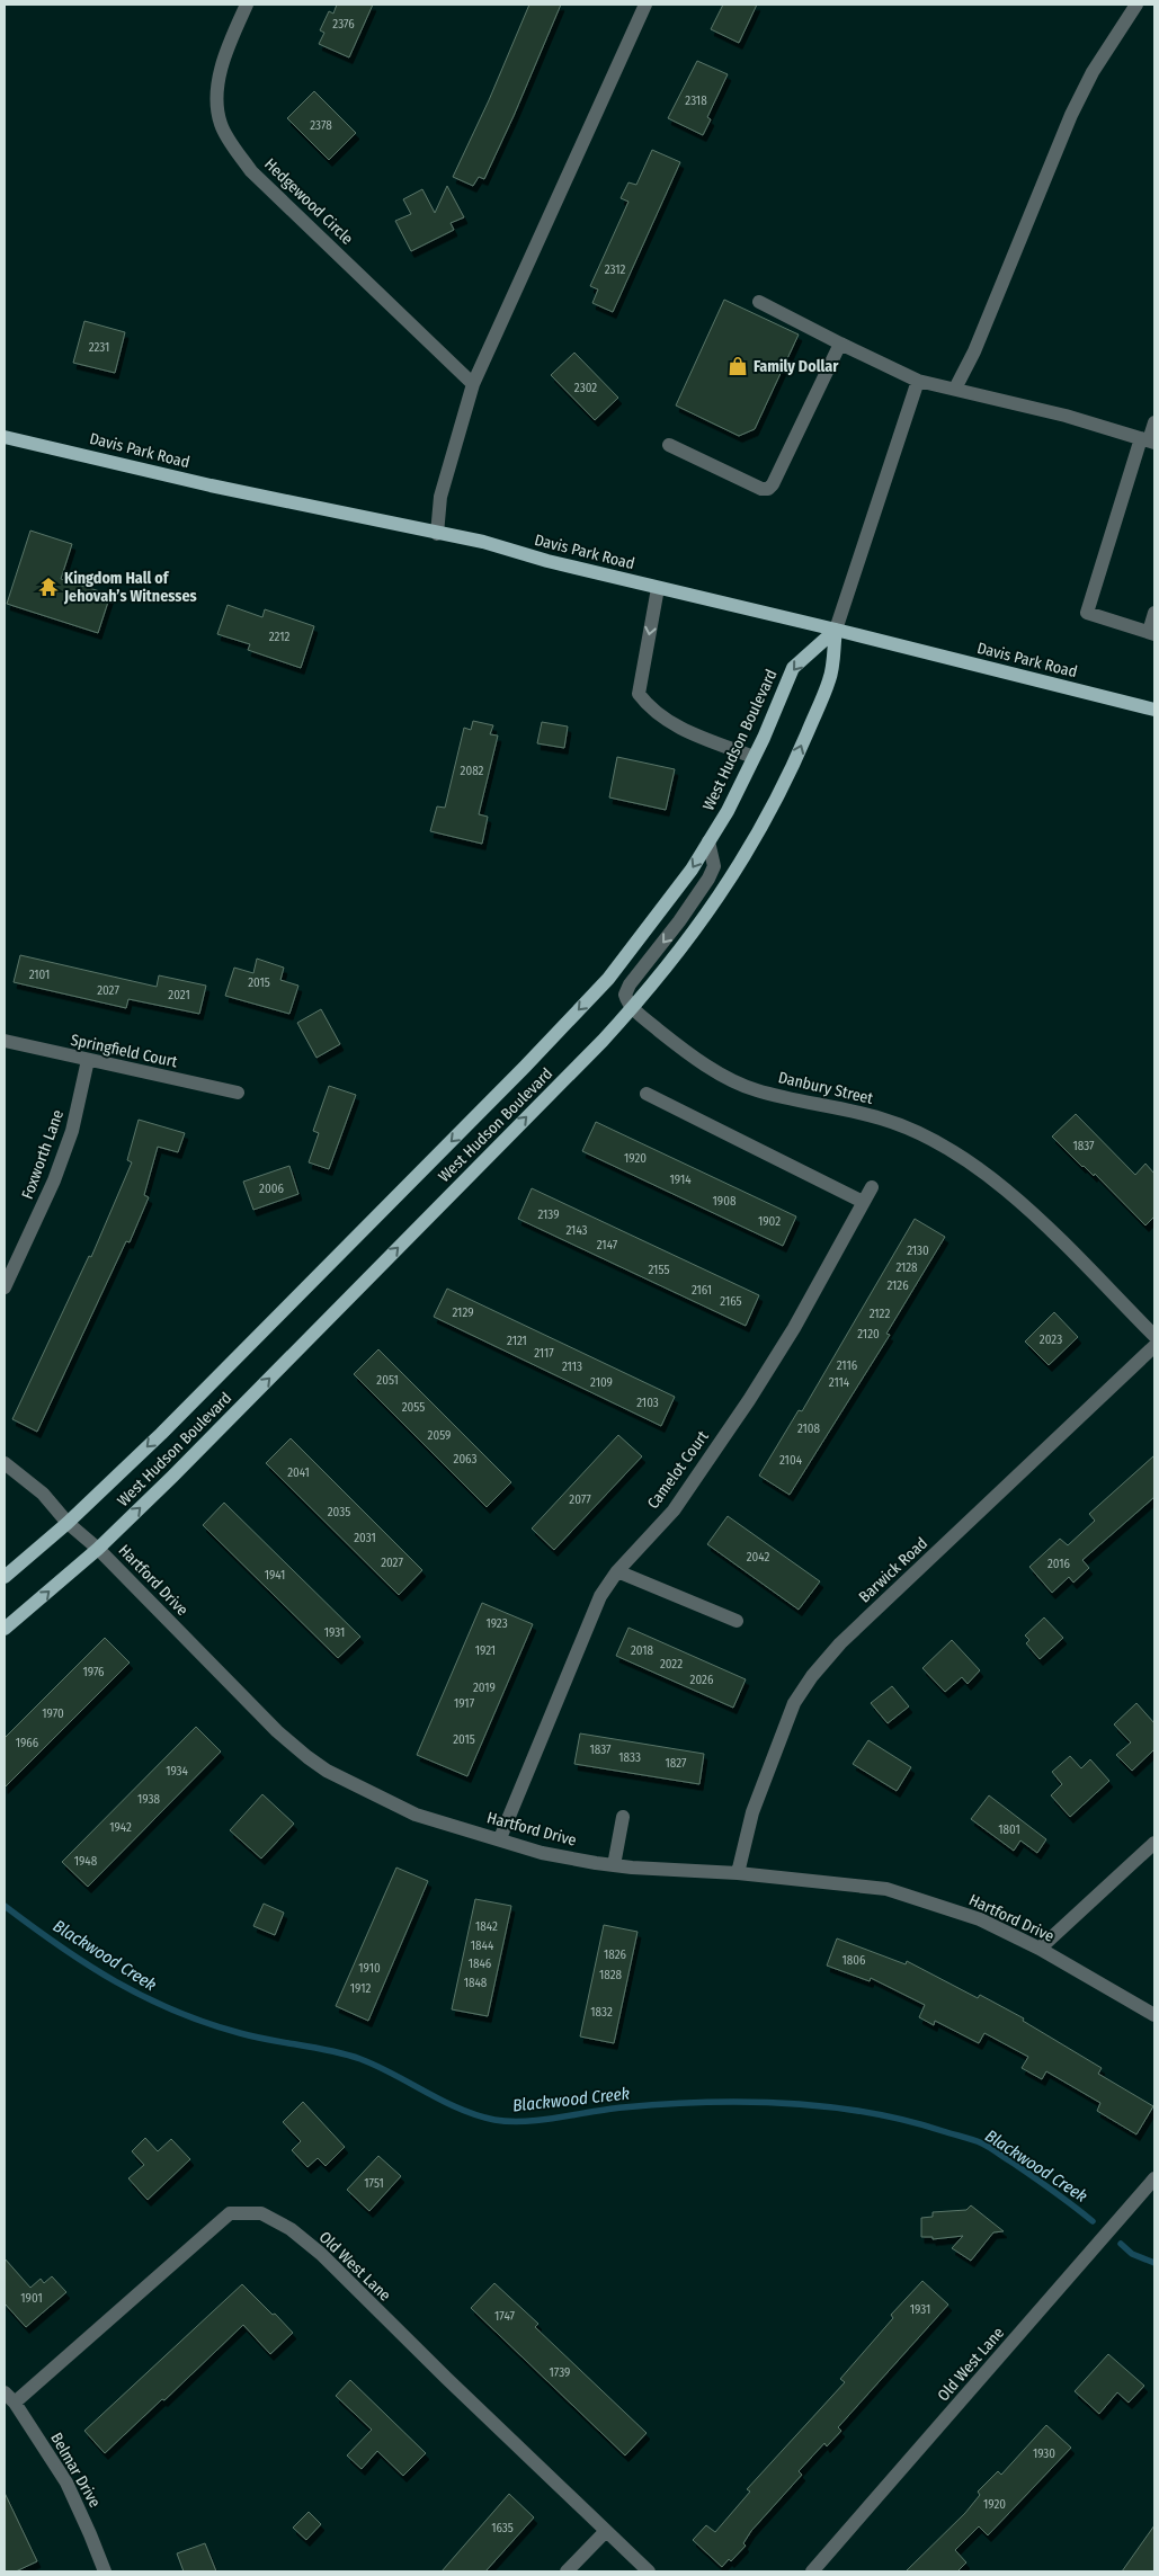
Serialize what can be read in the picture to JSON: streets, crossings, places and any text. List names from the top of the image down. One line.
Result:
{"streets":{"main road":["Davis Park Road","West Hudson Boulevard"],"street":["Hedgewood Circle","Springfield Court","Danbury Street","Foxworth Lane","Camelot Court","Barwick Road","Hartford Drive","Old West Lane","Belmar Drive"]},"crossings":[["Davis Park Road","West Hudson Boulevard"],["West Hudson Boulevard","Danbury Street"],["West Hudson Boulevard","Hartford Drive"],["Springfield Court","Foxworth Lane"],["Camelot Court","Hartford Drive"],["Barwick Road","Hartford Drive"],["Old West Lane","Belmar Drive"]],"water":["Blackwood Creek"],"places":{"shop":["Family Dollar"],"temple":["Kingdom Hall of Jehovah’s Witnesses"]},"house_numbers":["2376","2318","2378","2312","2231","2302","2212","2082","2101","2015","2027","2021","1837","1920","1914","2006","1908","2139","1902","2143","2147","2130","2128","2155","2126","2161","2165","2129","2122","2120","2023","2121","2117","2116","2113","2051","2109","2114","2103","2055","2108","2059","2063","2104","2041","2077","2035","2031","2042","2027","2016","1941","1923","1931","1921","2018","2022","1976","2026","2019","1917","1970","2015","1966","1837","1833","1827","1934","1938","1942","1801","1948","1842","1844","1826","1806","1846","1910","1828","1848","1912","1832","1751","1901","1931","1747","1739","1930","1920","1635"]}
